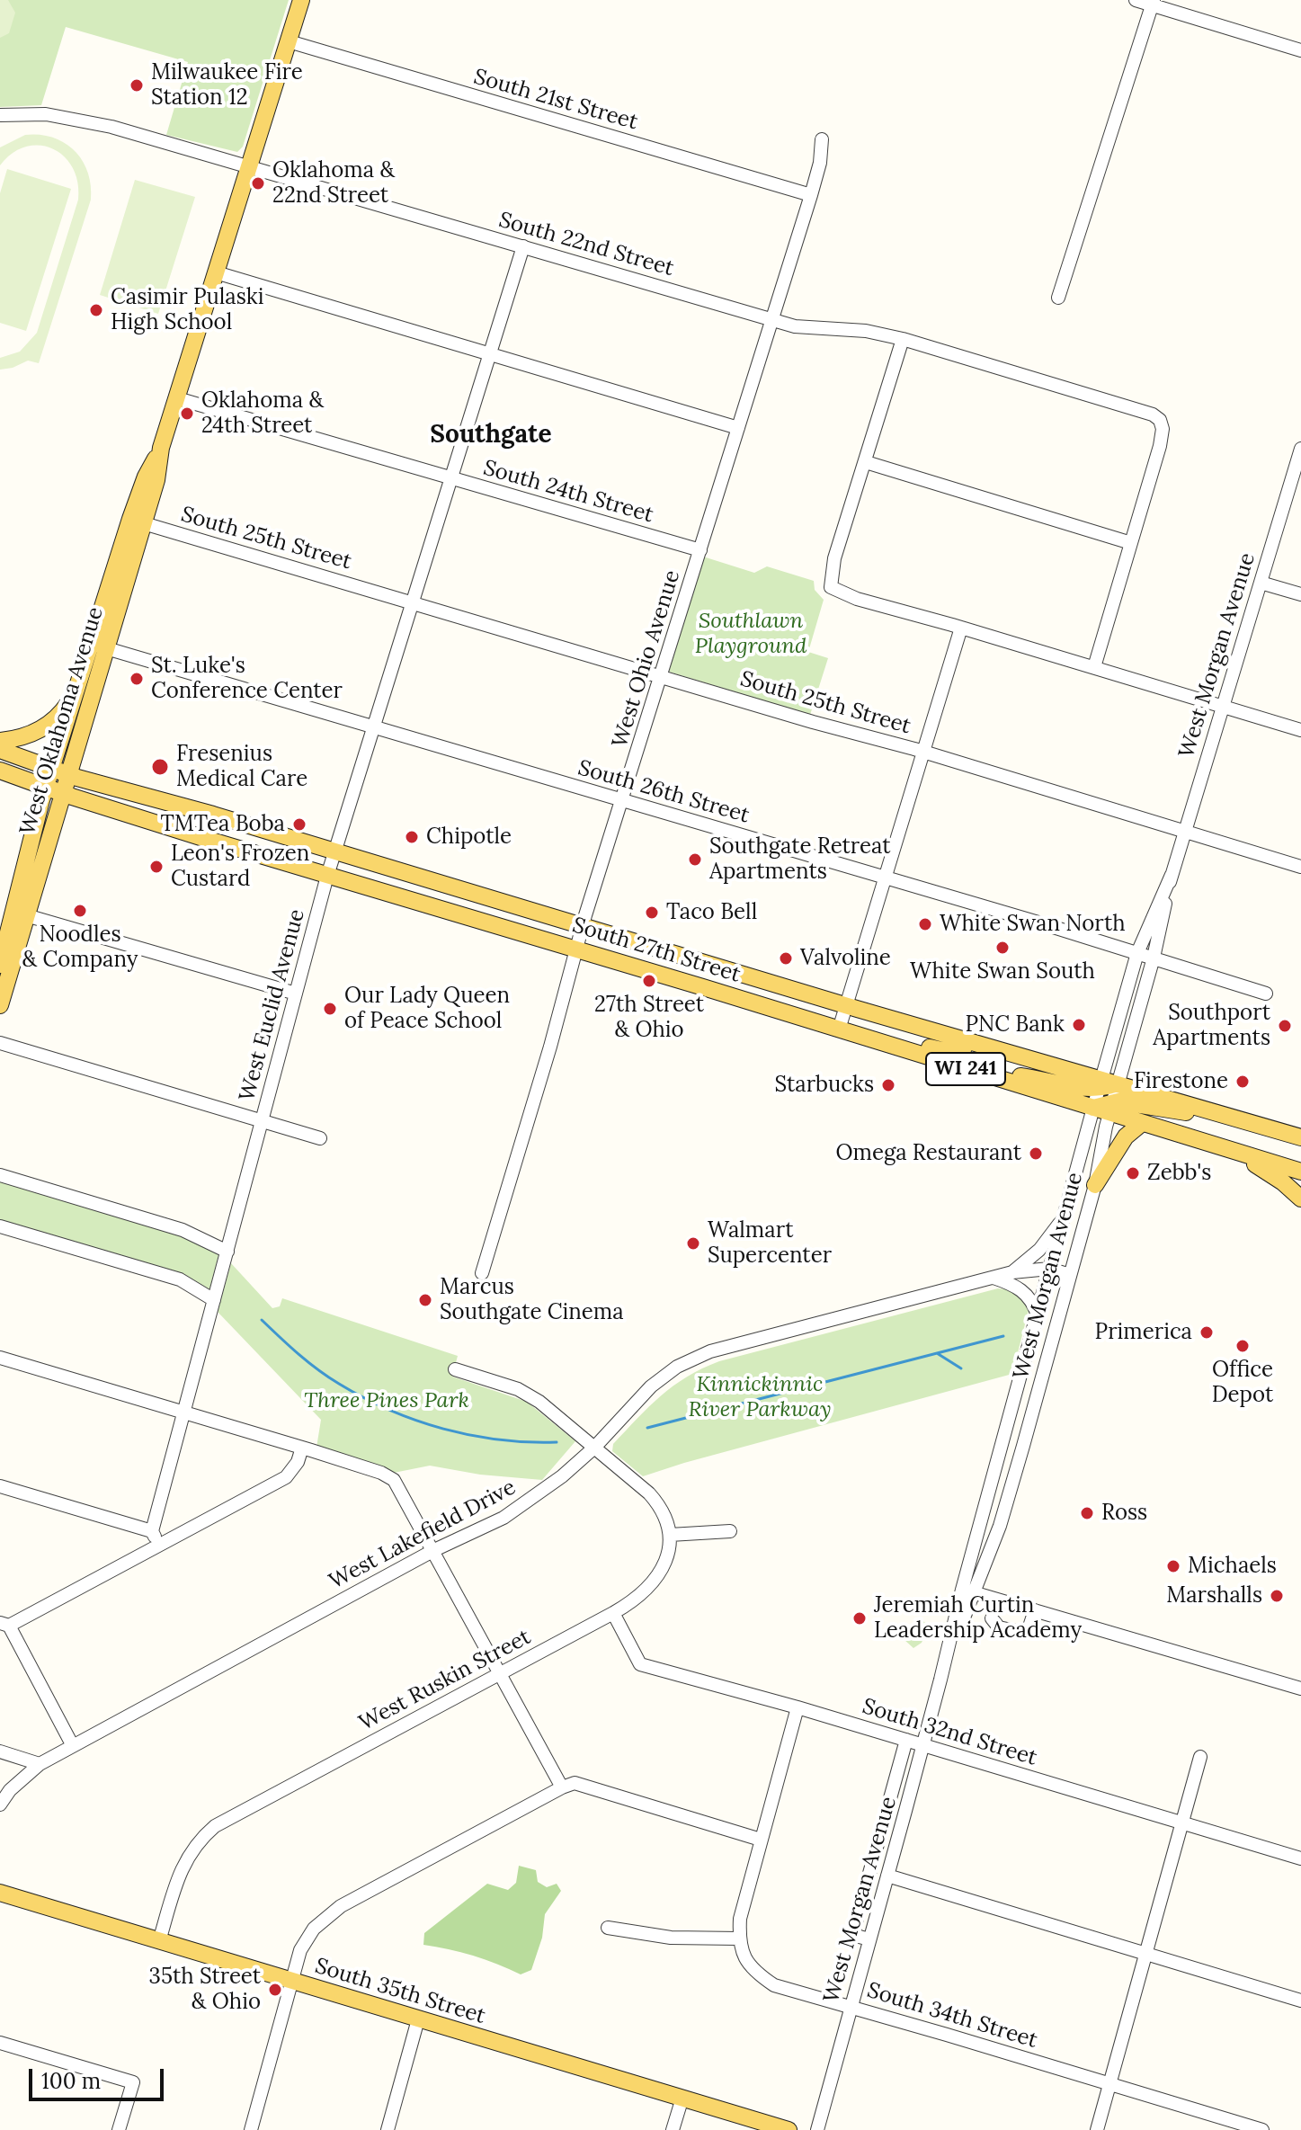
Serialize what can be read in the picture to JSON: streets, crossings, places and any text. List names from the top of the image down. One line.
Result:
{"streets":{"main road":["West Oklahoma Avenue","South 27th Street","WI 241","South 35th Street"],"street":["South 21st Street","South 22nd Street","South 24th Street","South 25th Street","West Morgan Avenue","West Ohio Avenue","South 26th Street","West Euclid Avenue","West Lakefield Drive","West Ruskin Street","South 32nd Street","South 34th Street"]},"crossings":[["South 21st Street","West Ohio Avenue"],["South 21st Street","West Oklahoma Avenue"],["South 22nd Street","West Ohio Avenue"],["South 22nd Street","West Oklahoma Avenue"],["South 22nd Street","West Euclid Avenue"],["South 24th Street","West Ohio Avenue"],["South 24th Street","West Oklahoma Avenue"],["South 24th Street","West Euclid Avenue"],["South 25th Street","West Morgan Avenue"],["South 25th Street","West Ohio Avenue"],["South 25th Street","West Oklahoma Avenue"],["South 25th Street","West Euclid Avenue"],["West Morgan Avenue","South 26th Street"],["West Morgan Avenue","South 27th Street"],["West Morgan Avenue","West Lakefield Drive"],["West Morgan Avenue","South 32nd Street"],["West Morgan Avenue","South 34th Street"],["West Ohio Avenue","South 26th Street"],["West Ohio Avenue","South 27th Street"],["West Oklahoma Avenue","South 26th Street"],["West Oklahoma Avenue","South 27th Street"],["South 26th Street","West Euclid Avenue"],["South 27th Street","West Euclid Avenue"],["West Ruskin Street","South 32nd Street"],["West Ruskin Street","South 35th Street"]],"districts":["Southgate"],"parks":["Southlawn Playground","Kinnickinnic River Parkway","Three Pines Park"],"places":["Milwaukee Fire Station 12","Oklahoma & 22nd Street","Casimir Pulaski High School","Oklahoma & 24th Street","St. Luke's Conference Center","Fresenius Medical Care","TMTea Boba","Chipotle","Southgate Retreat Apartments","Leon's Frozen Custard","Noodles & Company","Taco Bell","White Swan North","White Swan South","Valvoline","27th Street & Ohio","Our Lady Queen of Peace School","PNC Bank","Southport Apartments","Firestone","Starbucks","Omega Restaurant","Zebb's","Walmart Supercenter","Marcus Southgate Cinema","Primerica","Office Depot","Ross","Michaels","Marshalls","Jeremiah Curtin Leadership Academy","35th Street & Ohio"],"scale_bar":"100 m"}
